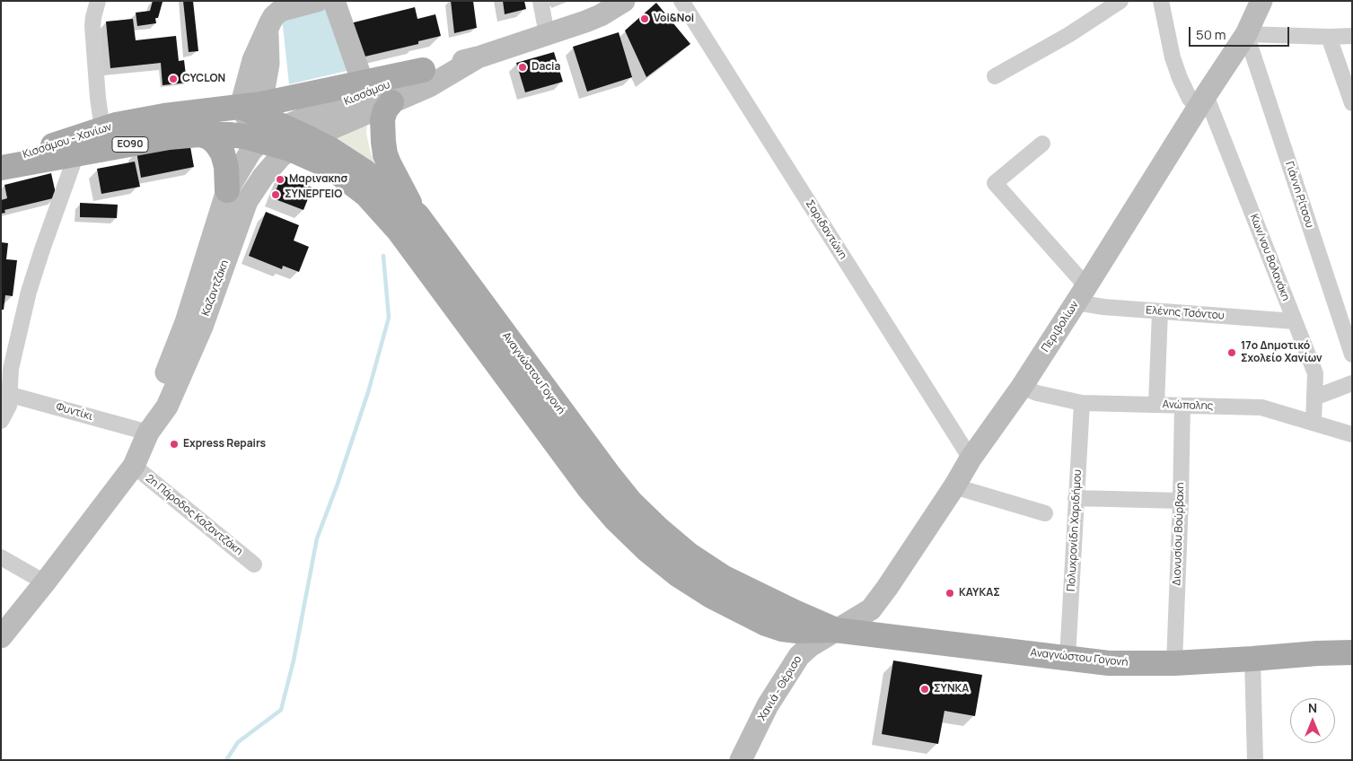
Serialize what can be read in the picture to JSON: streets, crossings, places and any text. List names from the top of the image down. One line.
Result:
{"streets":{"main road":["Κισσάμου","Κισσάμου - Χανίων","ΕΟ90","Καζαντζάκη","Περιβολίων","Αναγνώστου Γογονή","Χανιά - Θέρισο"],"street":["Γιάννη Ρίτσου","Σαριδαντώνη","Κων/νου Βολανάκη","Ελένης Τσόντου","Ανώπολης","Φυντίκι","2η Πάροδος Καζαντζάκη","Πολυχρονίδη Χαριδήμου","Διονυσίου Βούρβαχη"]},"crossings":[["Κισσάμου","Κισσάμου - Χανίων"],["Κισσάμου","ΕΟ90"],["Κισσάμου","Καζαντζάκη"],["Κισσάμου","Αναγνώστου Γογονή"],["Κισσάμου - Χανίων","ΕΟ90"],["Κισσάμου - Χανίων","Καζαντζάκη"],["Κισσάμου - Χανίων","Αναγνώστου Γογονή"],["ΕΟ90","Καζαντζάκη"],["ΕΟ90","Αναγνώστου Γογονή"],["Γιάννη Ρίτσου","Περιβολίων"],["Σαριδαντώνη","Περιβολίων"],["Κων/νου Βολανάκη","Ελένης Τσόντου"],["Κων/νου Βολανάκη","Περιβολίων"],["Κων/νου Βολανάκη","Ανώπολης"],["Καζαντζάκη","Αναγνώστου Γογονή"],["Καζαντζάκη","Φυντίκι"],["Καζαντζάκη","2η Πάροδος Καζαντζάκη"],["Ελένης Τσόντου","Περιβολίων"],["Περιβολίων","Αναγνώστου Γογονή"],["Περιβολίων","Ανώπολης"],["Περιβολίων","Χανιά - Θέρισο"],["Αναγνώστου Γογονή","Πολυχρονίδη Χαριδήμου"],["Αναγνώστου Γογονή","Διονυσίου Βούρβαχη"],["Αναγνώστου Γογονή","Χανιά - Θέρισο"],["Ανώπολης","Πολυχρονίδη Χαριδήμου"],["Ανώπολης","Διονυσίου Βούρβαχη"]],"places":["Voi&Noi","Dacia","CYCLON","Μαρινακησ","ΣΥΝΕΡΓΕΙΟ","17ο Δημοτικό Σχολείο Χανίων","Express Repairs","ΚΑΥΚΑΣ","ΣΥΝΚΑ"],"scale_bar":"50 m","north":"top"}
